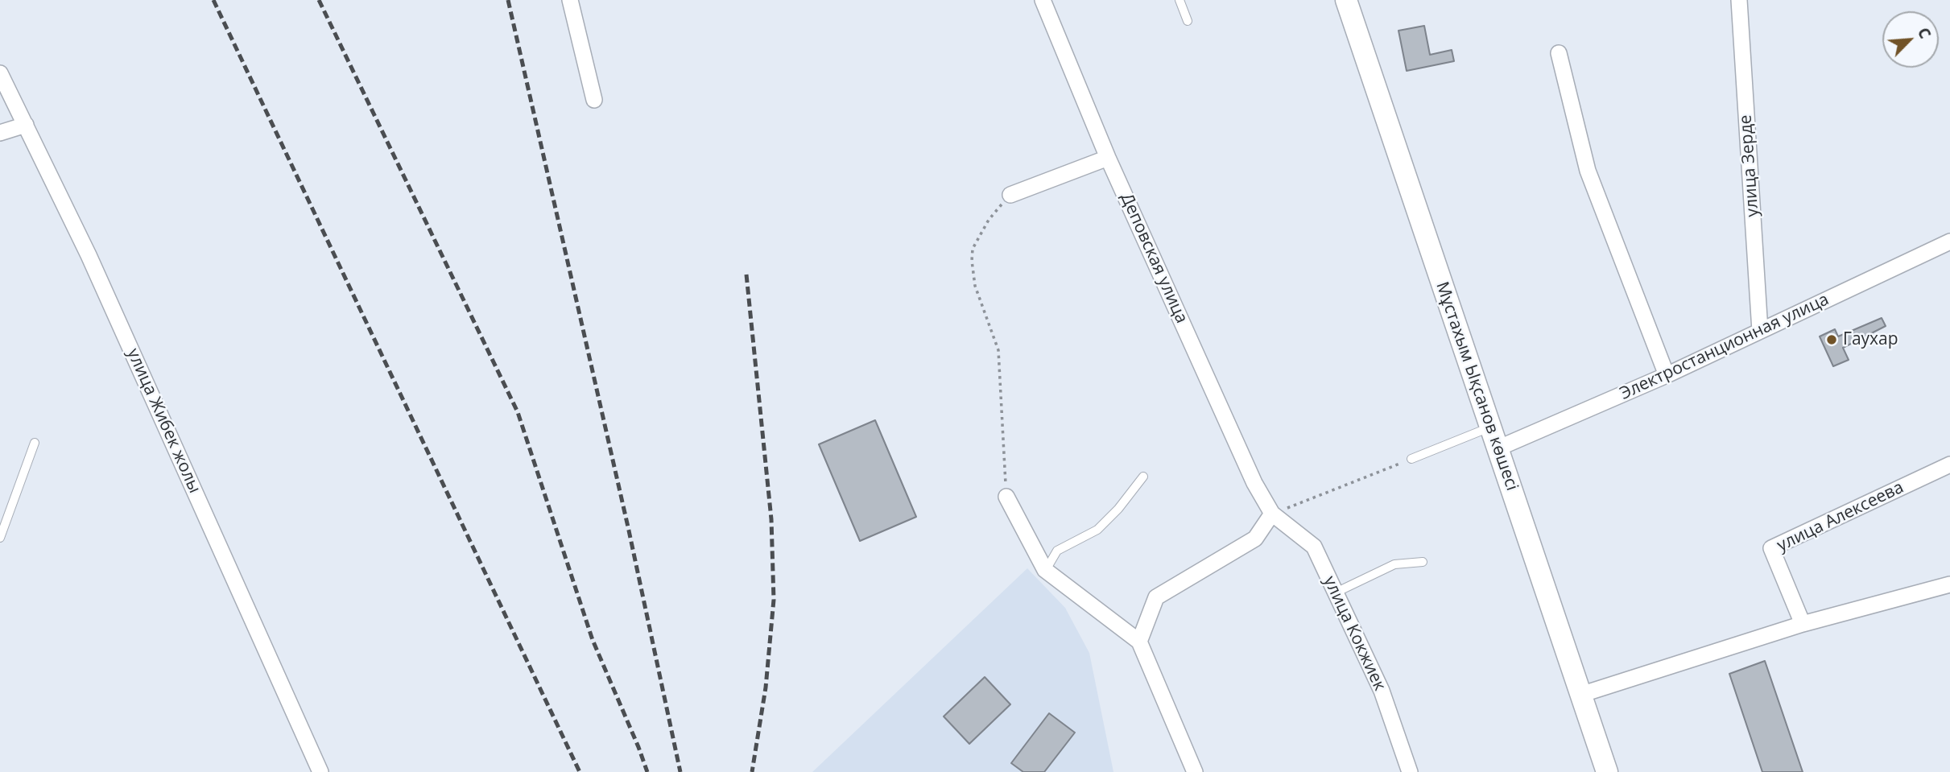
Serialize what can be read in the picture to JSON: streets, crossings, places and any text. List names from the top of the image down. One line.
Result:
{"streets":{"main road":["Мұстахым Ықсанов көшесі"],"street":["улица Зерде","Деповская улица","Электростанционная улица","улица Жибек жолы","улица Алексеева","улица Кокжиек"]},"crossings":[["улица Зерде","Электростанционная улица"],["Деповская улица","улица Кокжиек"],["Электростанционная улица","Мұстахым Ықсанов көшесі"]],"places":["Гаухар"],"north":"top right"}
